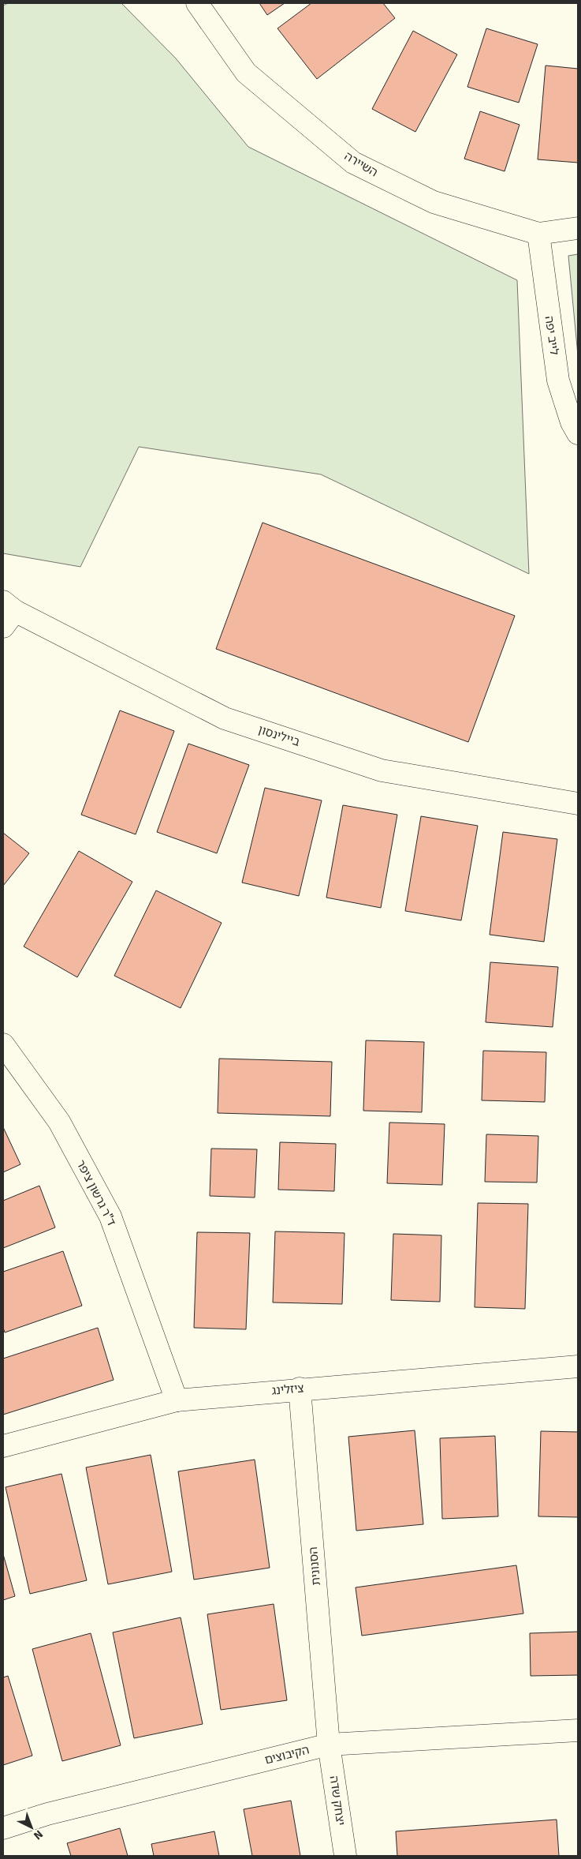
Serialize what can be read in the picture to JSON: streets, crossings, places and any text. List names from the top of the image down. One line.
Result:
{"streets":{"street":["השיירה","לייב יפה","ביילינסון","ד\"ר גרשון ציפר","ציזלינג","הסנונית","הקיבוצים","יצחק שדה"]},"crossings":[["השיירה","לייב יפה"],["ד\"ר גרשון ציפר","ציזלינג"],["ציזלינג","הסנונית"],["הסנונית","הקיבוצים"],["הסנונית","יצחק שדה"],["הקיבוצים","יצחק שדה"]],"north":"bottom right"}
